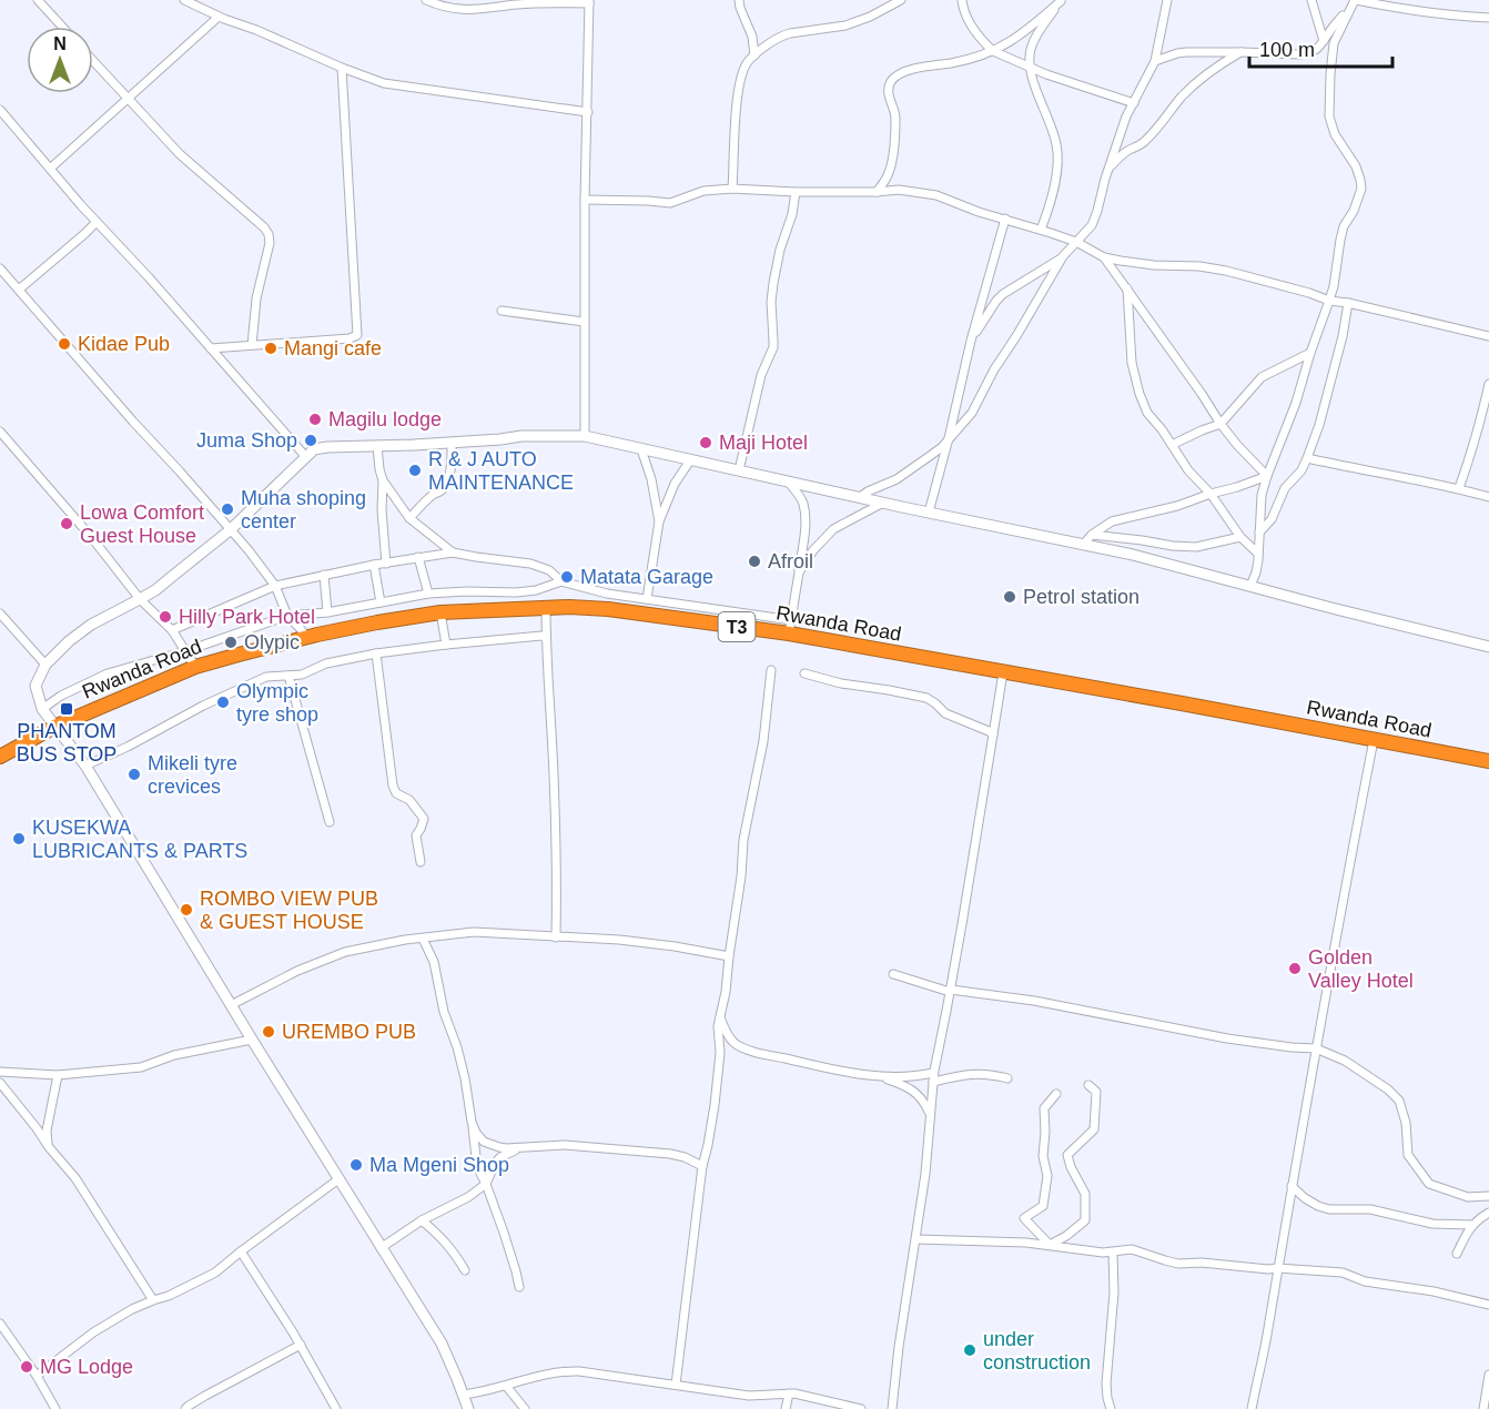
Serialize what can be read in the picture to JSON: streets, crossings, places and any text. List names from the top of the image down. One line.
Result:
{"streets":{"highway":["Rwanda Road","T3"]},"places":{"other":["Kidae Pub","Mangi cafe","Magilu lodge","Juma Shop","Maji Hotel","R & J AUTO MAINTENANCE","Muha shoping center","Lowa Comfort Guest House","Afroil","Matata Garage","Petrol station","Hilly Park Hotel","Olypic","Olympic tyre shop","Mikeli tyre crevices","KUSEKWA LUBRICANTS & PARTS","ROMBO VIEW PUB & GUEST HOUSE","Golden Valley Hotel","UREMBO PUB","Ma Mgeni Shop","under construction","MG Lodge"],"transit":["PHANTOM BUS STOP"]},"scale_bar":"100 m","north":"top"}
